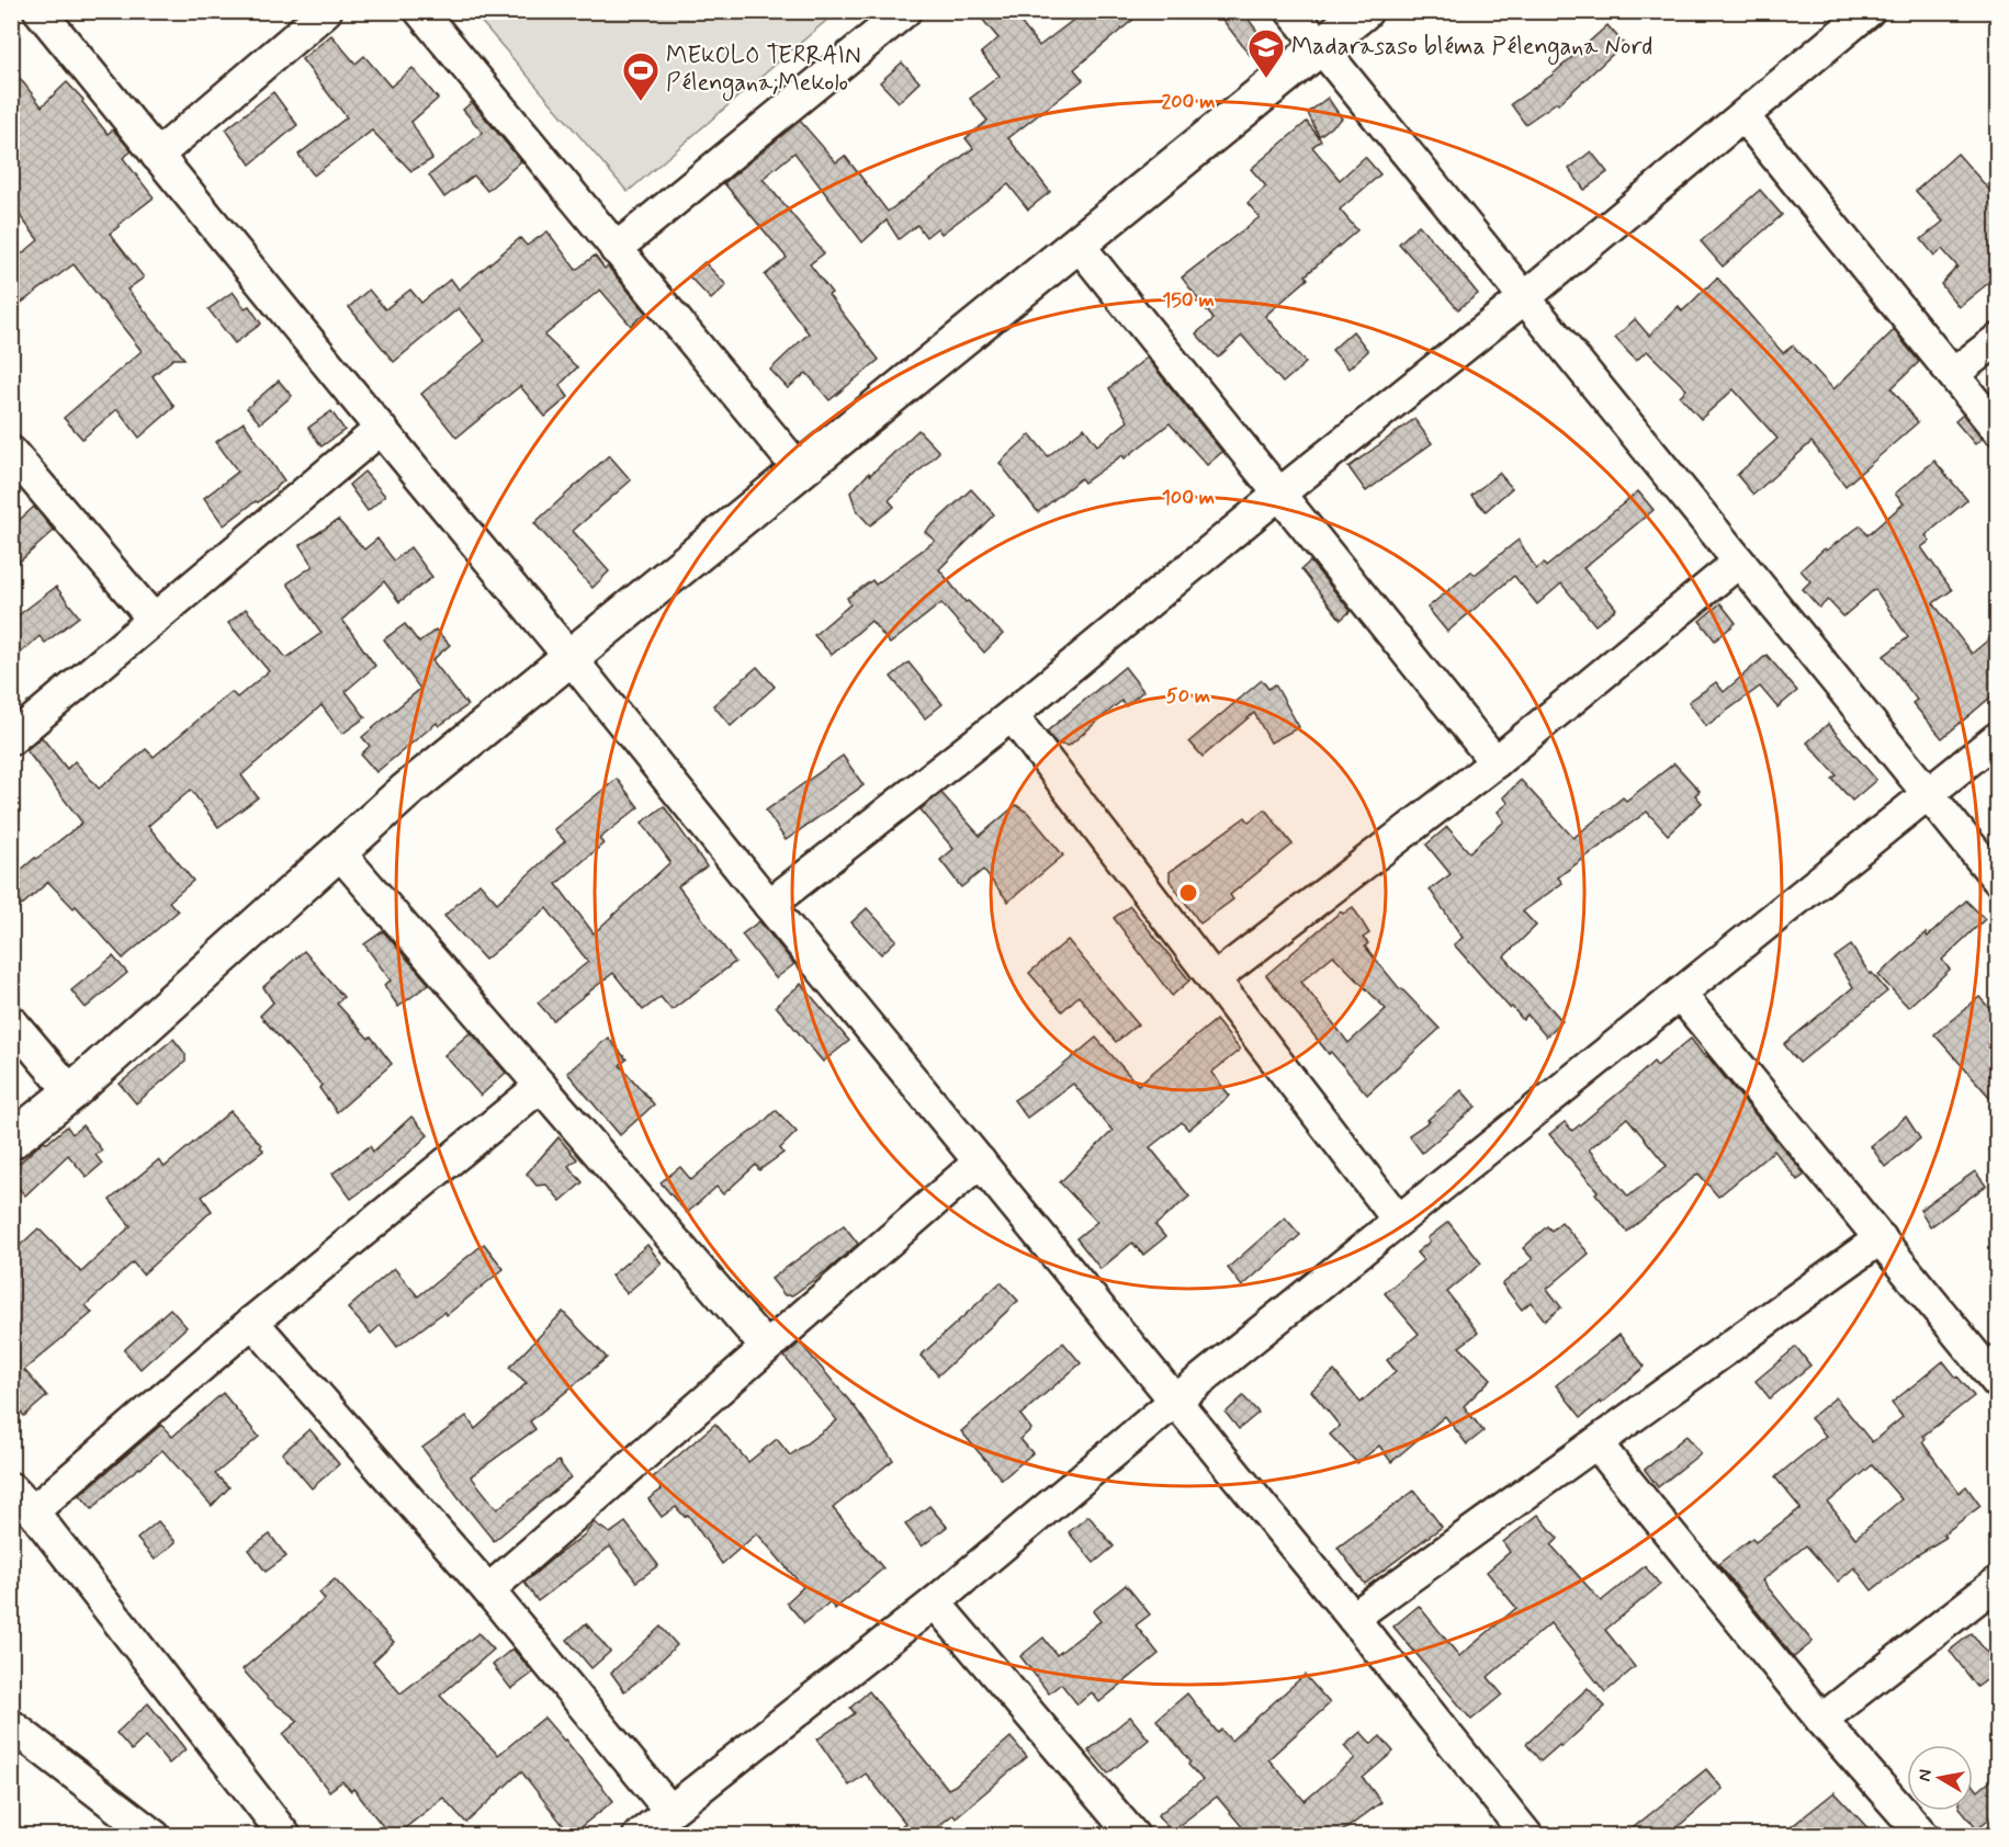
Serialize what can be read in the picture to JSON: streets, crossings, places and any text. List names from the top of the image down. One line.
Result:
{"places":{"school or university":["Madarasaso bléma Pélengana Nord"],"sports":["MEkOLO TERRAIN Pélengana;Mekolo"]},"north":"left","rings":["200 m","150 m","100 m","50 m"]}
